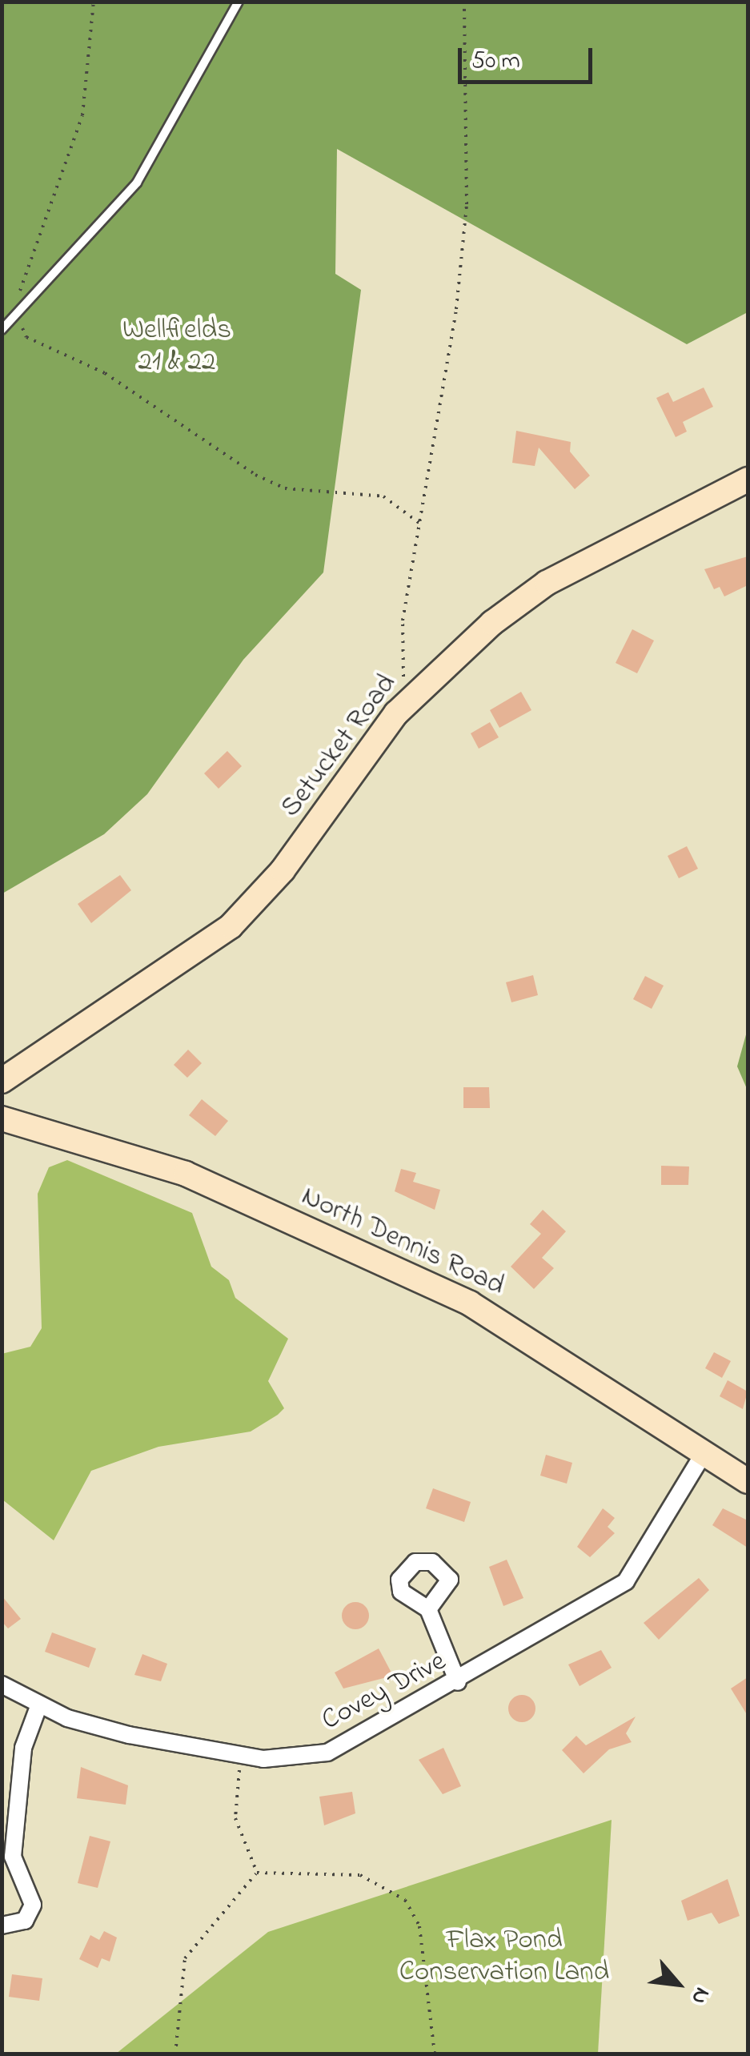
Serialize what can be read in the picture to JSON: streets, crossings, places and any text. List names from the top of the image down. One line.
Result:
{"streets":{"main road":["Setucket Road","North Dennis Road"],"street":["Covey Drive"]},"crossings":[["North Dennis Road","Covey Drive"]],"parks":["Wellfields 21 & 22","Flax Pond Conservation Land"],"scale_bar":"50 m","north":"bottom right"}
